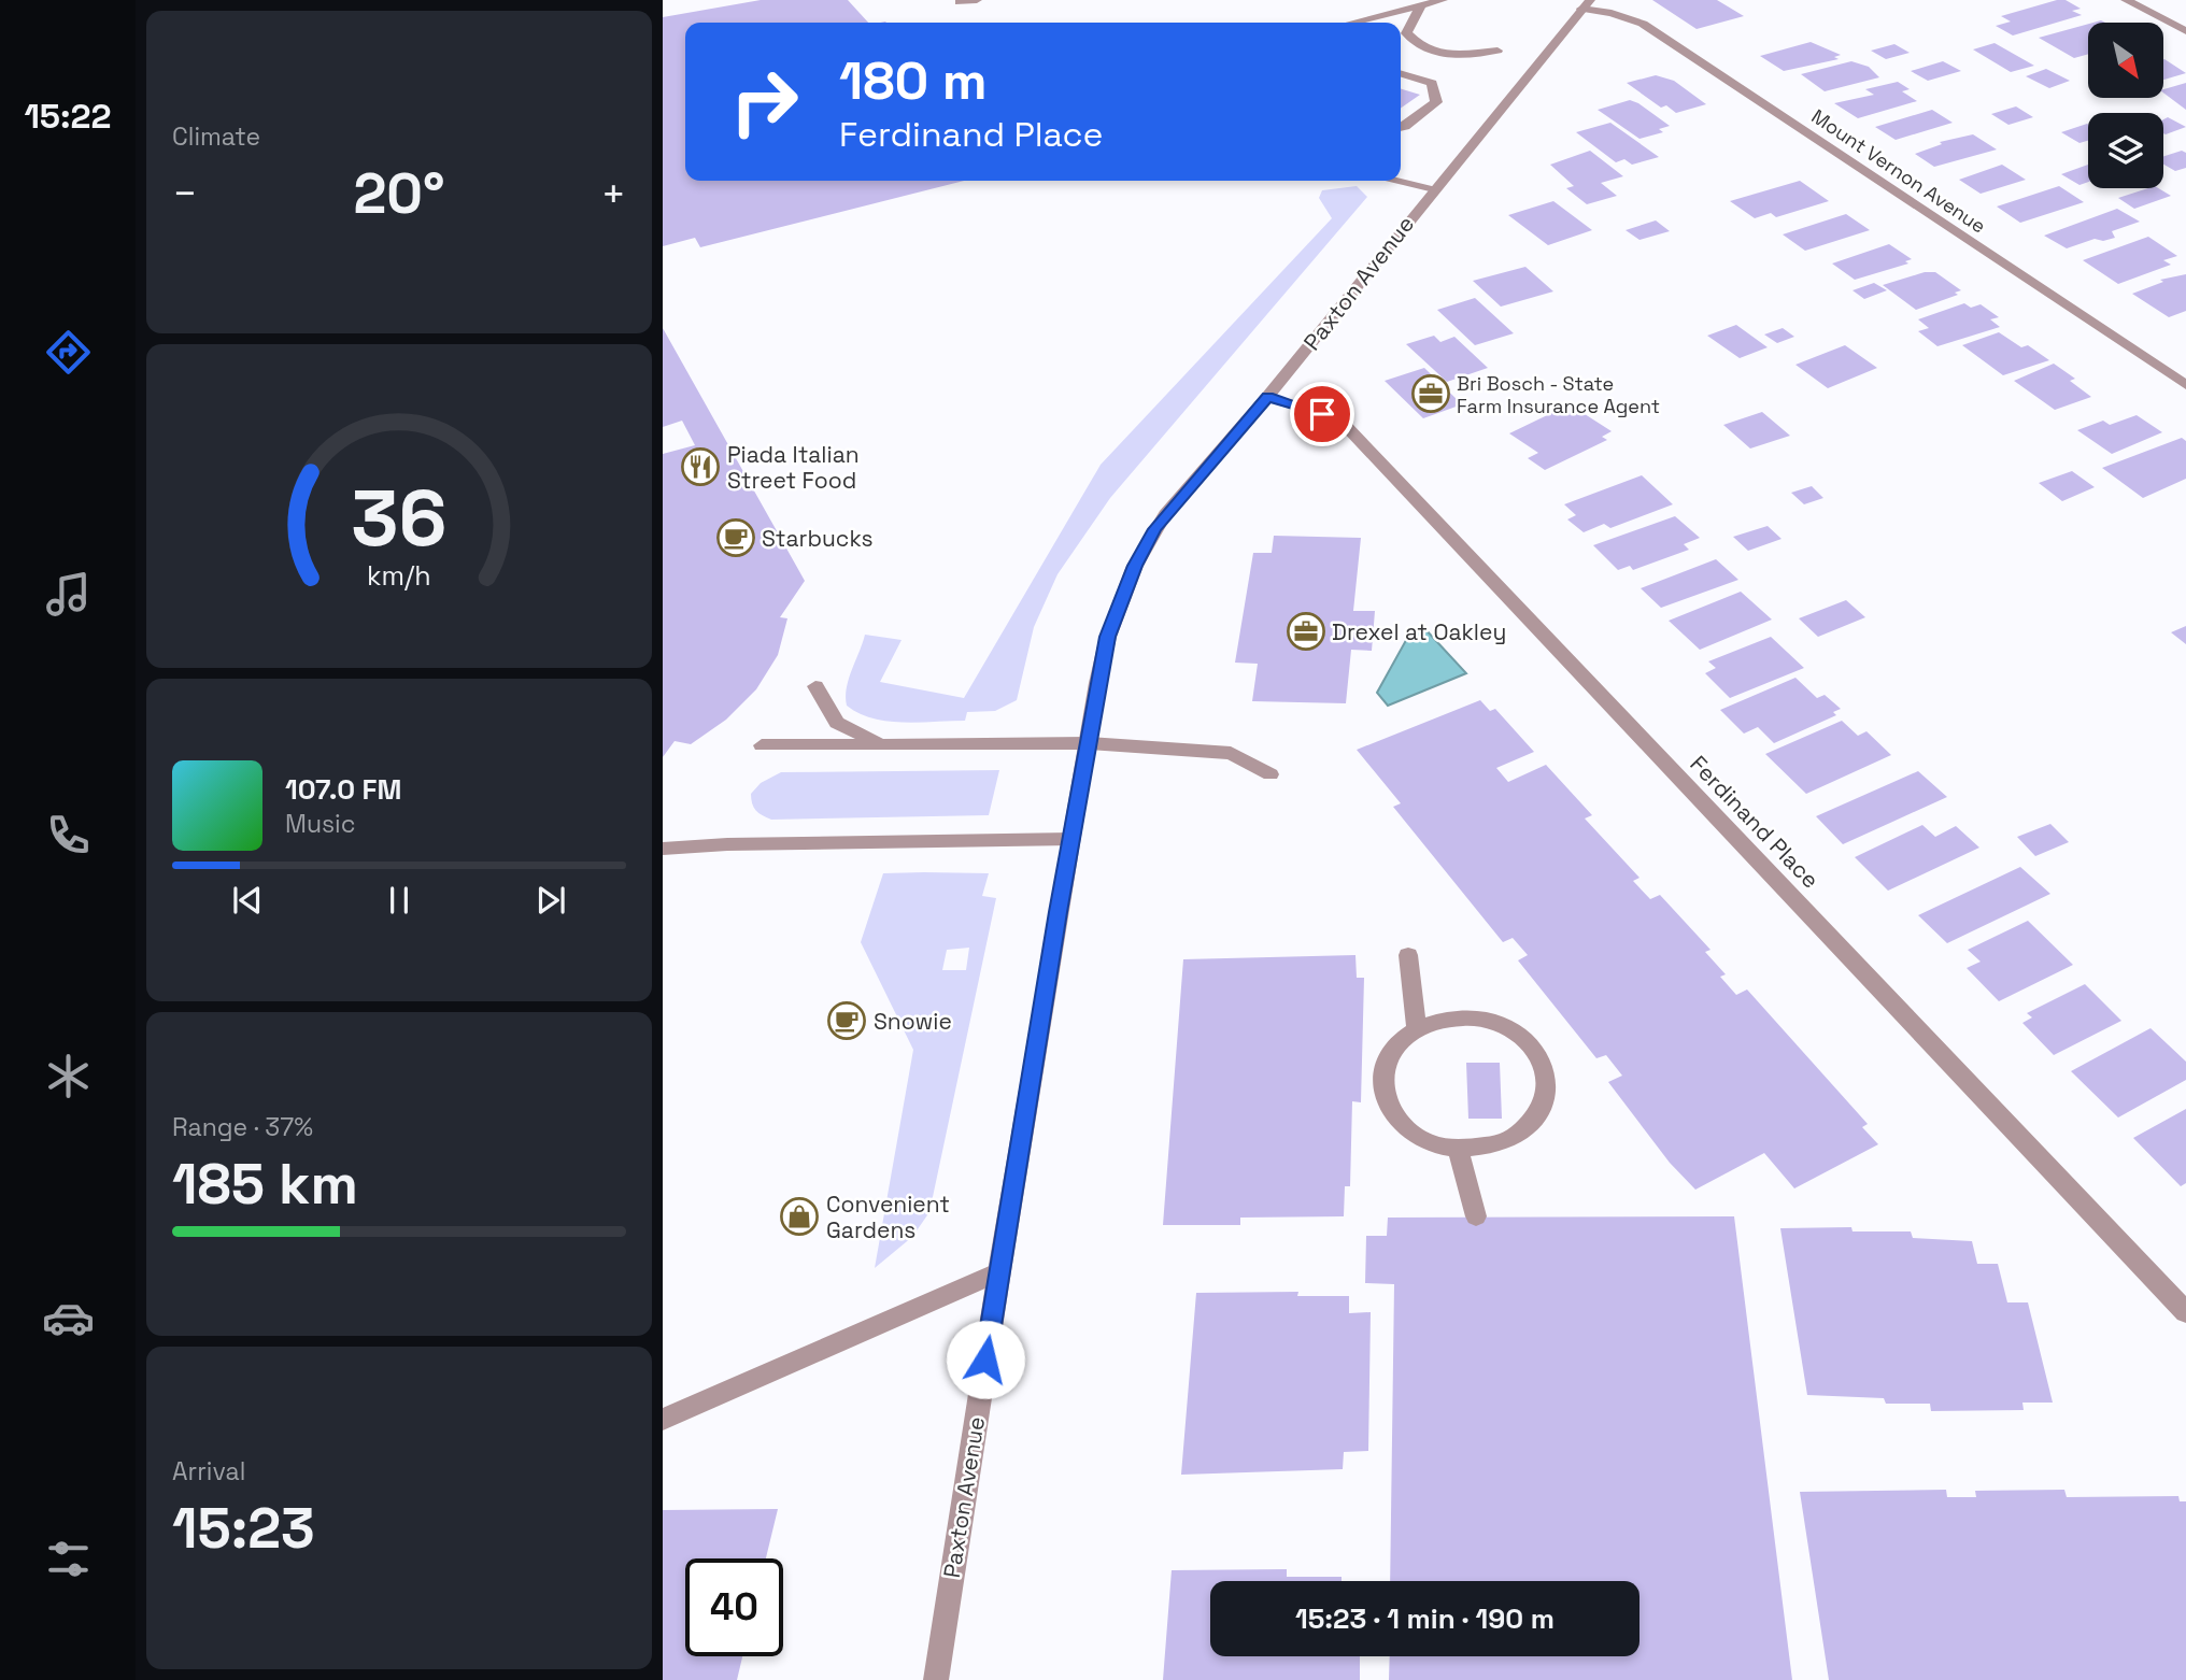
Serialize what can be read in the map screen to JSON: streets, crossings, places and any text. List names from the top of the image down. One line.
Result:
{"streets":{"street":["Mount Vernon Avenue","Paxton Avenue","Ferdinand Place"]},"crossings":[["Mount Vernon Avenue","Paxton Avenue"],["Paxton Avenue","Ferdinand Place"]],"places":{"office":["Bri Bosch - State Farm Insurance Agent","Drexel at Oakley"],"restaurant":["Piada Italian Street Food"],"cafe":["Starbucks","Snowie"],"shop":["Convenient Gardens"]},"north":"bottom right","page":{"tabs":"15:22","tile":["Climate",["Range · 37%","185 km"],["Arrival","15:23"]],"turn":["180 m","Ferdinand Place"],"heat":["−","20°","+"],"song":["107.0 FM","Music"],"limit":"40","trip":"15:23 · 1 min · 190 m","gauge":["36","km/h"]}}
